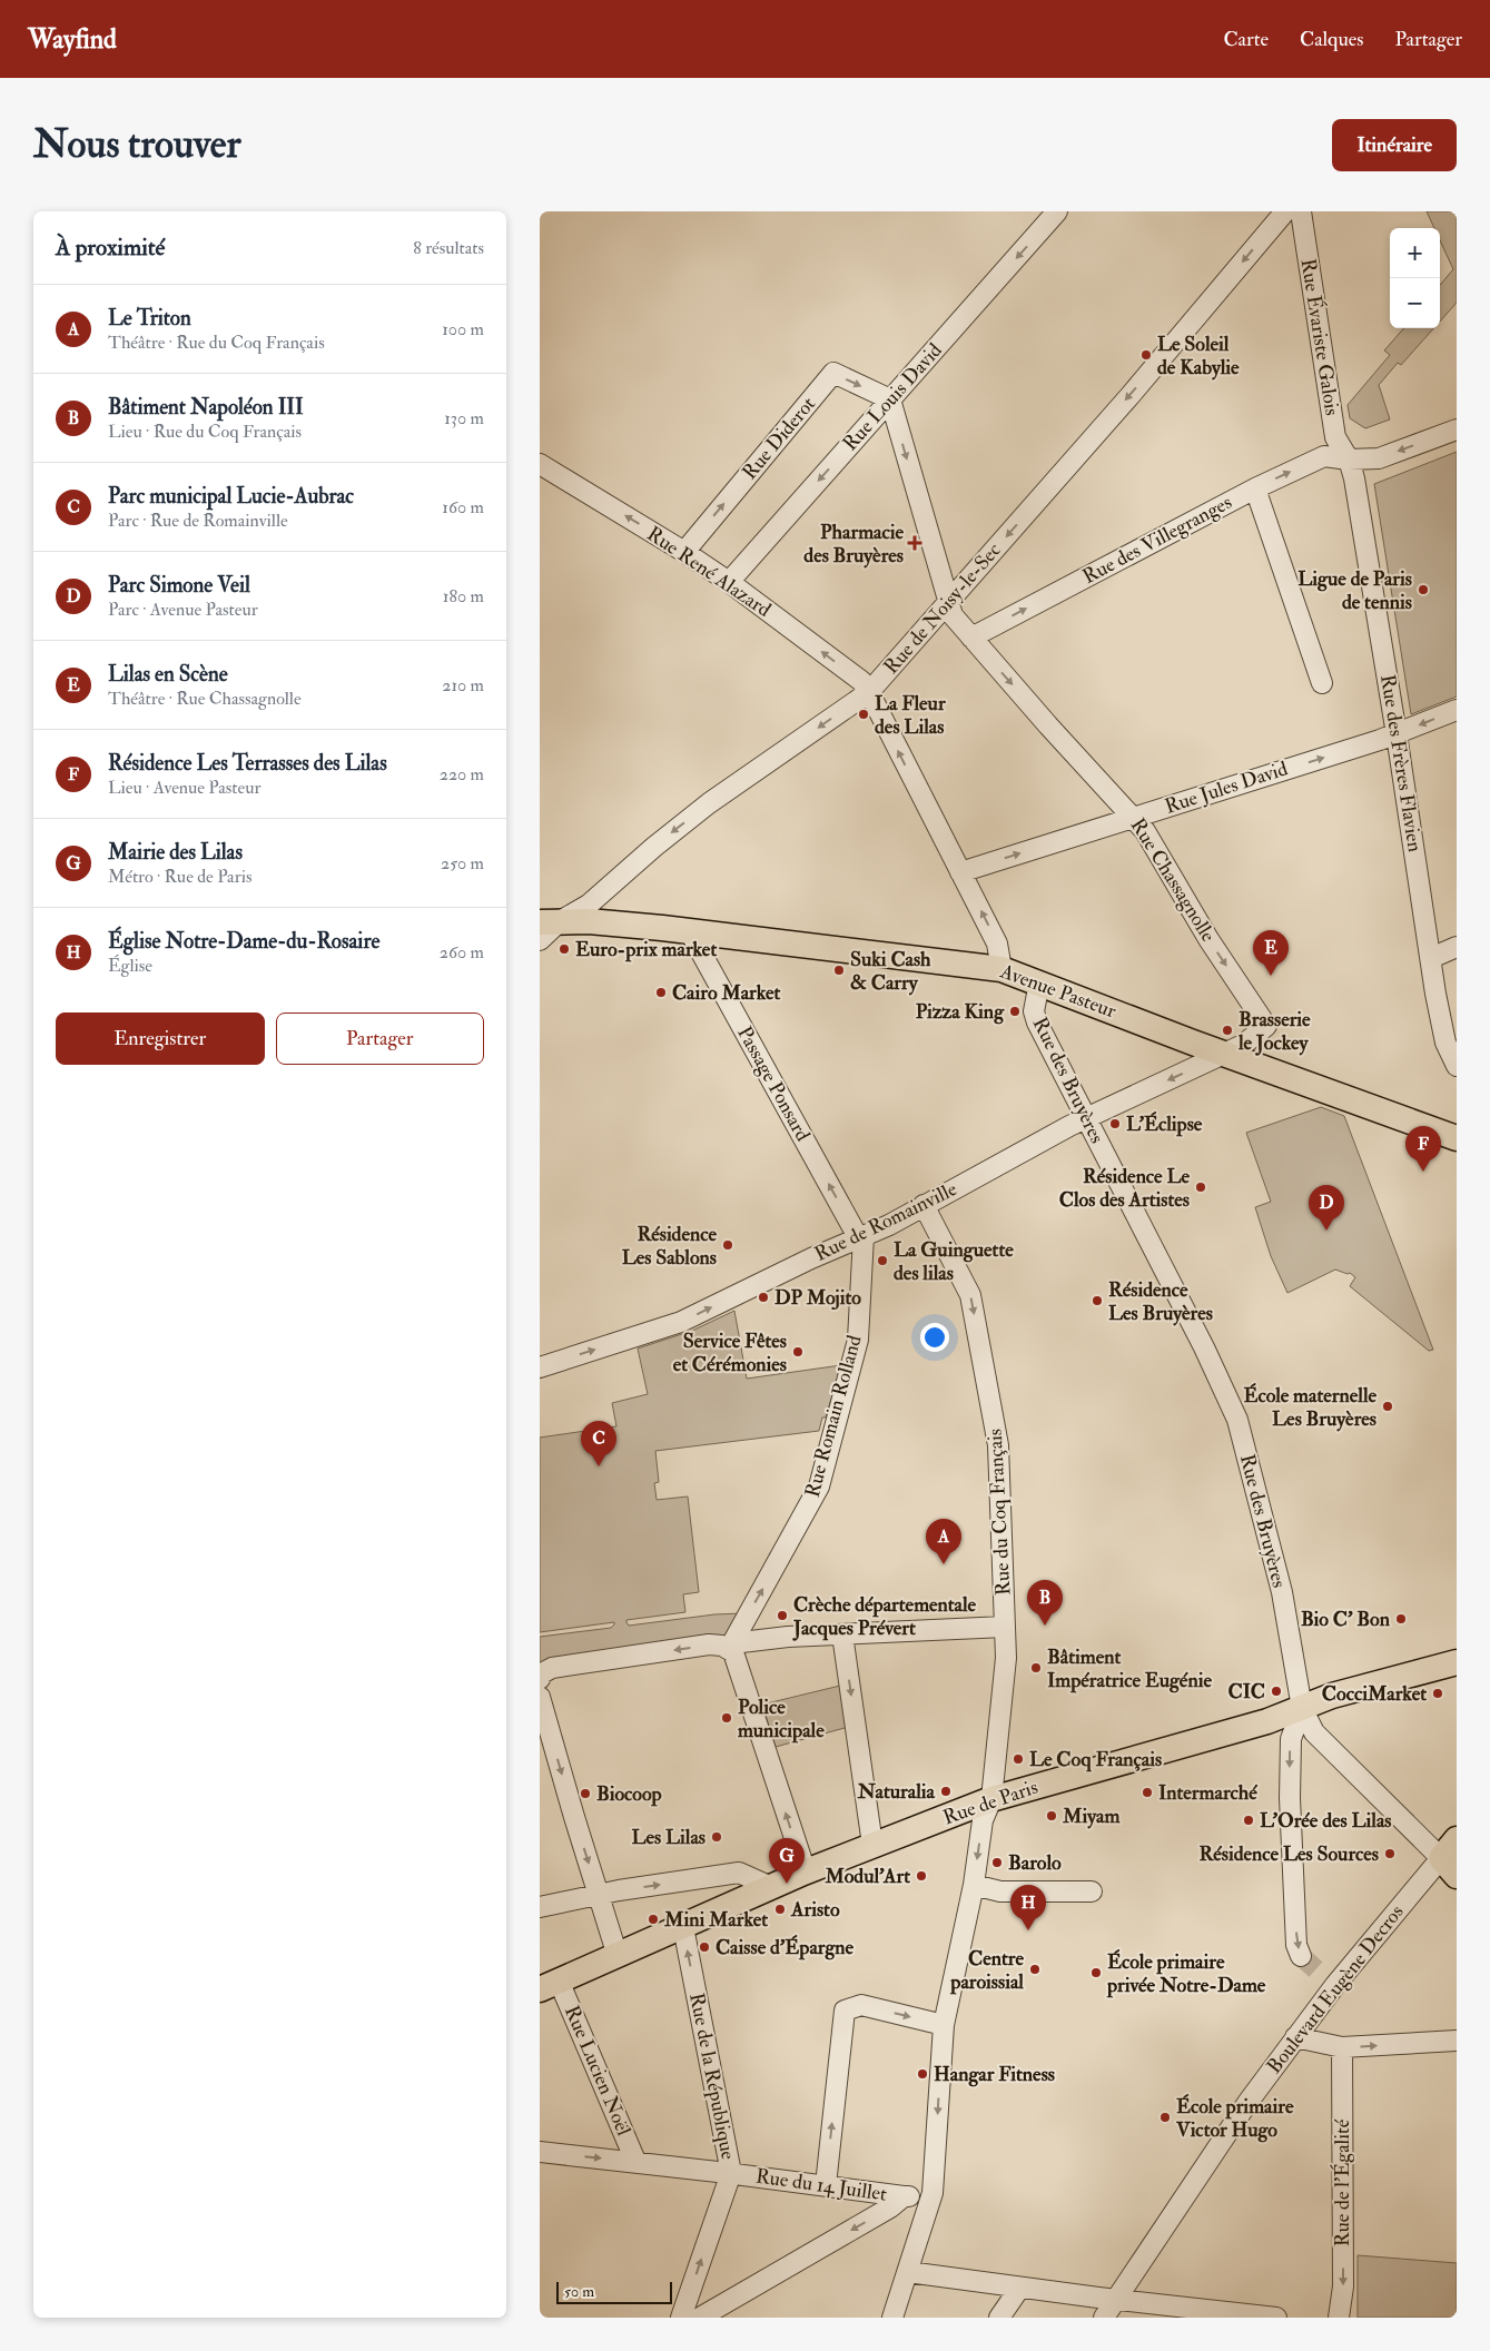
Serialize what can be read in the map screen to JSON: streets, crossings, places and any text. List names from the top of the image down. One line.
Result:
{"streets":{"main road":["Avenue Pasteur","Rue de Paris"],"street":["Rue Évariste Galois","Rue Louis David","Rue Diderot","Rue des Villegranges","Rue René Alazard","Rue de Noisy-le-Sec","Rue des Frères Flavien","Rue Jules David","Rue Chassagnolle","Rue des Bruyères","Passage Ponsard","Rue de Romainville","Rue Romain Rolland","Rue du Coq Français","Boulevard Eugène Decros","Rue Lucien Noël","Rue de la République","Rue de l'Égalité","Rue du 14 Juillet"]},"crossings":[["Rue Évariste Galois","Rue des Villegranges"],["Rue Évariste Galois","Rue des Frères Flavien"],["Rue Louis David","Rue Diderot"],["Rue Louis David","Rue René Alazard"],["Rue Louis David","Rue Chassagnolle"],["Rue Diderot","Rue René Alazard"],["Rue Diderot","Rue Chassagnolle"],["Rue des Villegranges","Rue des Frères Flavien"],["Rue des Villegranges","Rue Chassagnolle"],["Rue René Alazard","Rue de Noisy-le-Sec"],["Rue de Noisy-le-Sec","Rue Chassagnolle"],["Rue de Noisy-le-Sec","Avenue Pasteur"],["Rue des Frères Flavien","Rue Jules David"],["Rue Jules David","Rue Chassagnolle"],["Rue Chassagnolle","Avenue Pasteur"],["Rue Chassagnolle","Rue de Romainville"],["Avenue Pasteur","Rue des Bruyères"],["Avenue Pasteur","Passage Ponsard"],["Avenue Pasteur","Rue de Romainville"],["Rue des Bruyères","Rue de Romainville"],["Rue des Bruyères","Rue de Paris"],["Passage Ponsard","Rue de Romainville"],["Passage Ponsard","Rue Romain Rolland"],["Rue de Romainville","Rue Romain Rolland"],["Rue de Romainville","Rue du Coq Français"],["Rue du Coq Français","Rue de Paris"],["Rue de Paris","Rue Lucien Noël"],["Rue de Paris","Rue de la République"],["Rue Lucien Noël","Rue du 14 Juillet"],["Rue de la République","Rue du 14 Juillet"]],"one_way":["Rue Louis David","Rue Diderot","Rue René Alazard","Rue de Noisy-le-Sec","Rue Chassagnolle","Passage Ponsard","Rue Romain Rolland","Rue du Coq Français","Rue de la République","Rue de l'Égalité"],"places":{"other":["Le Soleil de Kabylie","Ligue de Paris de tennis","La Fleur des Lilas","Euro-prix market","Suki Cash & Carry","Cairo Market","Pizza King","Brasserie le Jockey","L’Éclipse","Résidence Le Clos des Artistes","Résidence Les Sablons","La Guinguette des lilas","DP Mojito","Résidence Les Bruyères","Service Fêtes et Cérémonies","École maternelle Les Bruyères","Crèche départementale Jacques Prévert","Bio C' Bon","Bâtiment Impératrice Eugénie","CIC","CocciMarket","Police municipale","Le Coq Français","Naturalia","Intermarché","Biocoop","Miyam","L'Orée des Lilas","Les Lilas","Résidence Les Sources","Barolo","Modul'Art","Aristo","Mini Market","Caisse d'Épargne","Centre paroissial","École primaire privée Notre-Dame","Hangar Fitness","École primaire Victor Hugo"],"health":["Pharmacie des Bruyères"]},"scale_bar":"50 m","page":{"header":"Wayfind","nav":["Carte","Calques","Partager"],"buttons":["Itinéraire",["Enregistrer","Partager"]],"title":"Nous trouver","heading":["À proximité","8 résultats"],"map_buttons":["+","−"],"list":[{"mark":"A","name":"Le Triton","note":"Théâtre · Rue du Coq Français","value":"100 m"},{"mark":"B","name":"Bâtiment Napoléon III","note":"Lieu · Rue du Coq Français","value":"130 m"},{"mark":"C","name":"Parc municipal Lucie-Aubrac","note":"Parc · Rue de Romainville","value":"160 m"},{"mark":"D","name":"Parc Simone Veil","note":"Parc · Avenue Pasteur","value":"180 m"},{"mark":"E","name":"Lilas en Scène","note":"Théâtre · Rue Chassagnolle","value":"210 m"},{"mark":"F","name":"Résidence Les Terrasses des Lilas","note":"Lieu · Avenue Pasteur","value":"220 m"},{"mark":"G","name":"Mairie des Lilas","note":"Métro · Rue de Paris","value":"250 m"},{"mark":"H","name":"Église Notre-Dame-du-Rosaire","note":"Église","value":"260 m"}],"pins":["E","F","D","C","A","B","G","H"],"scale":"50 m"}}
